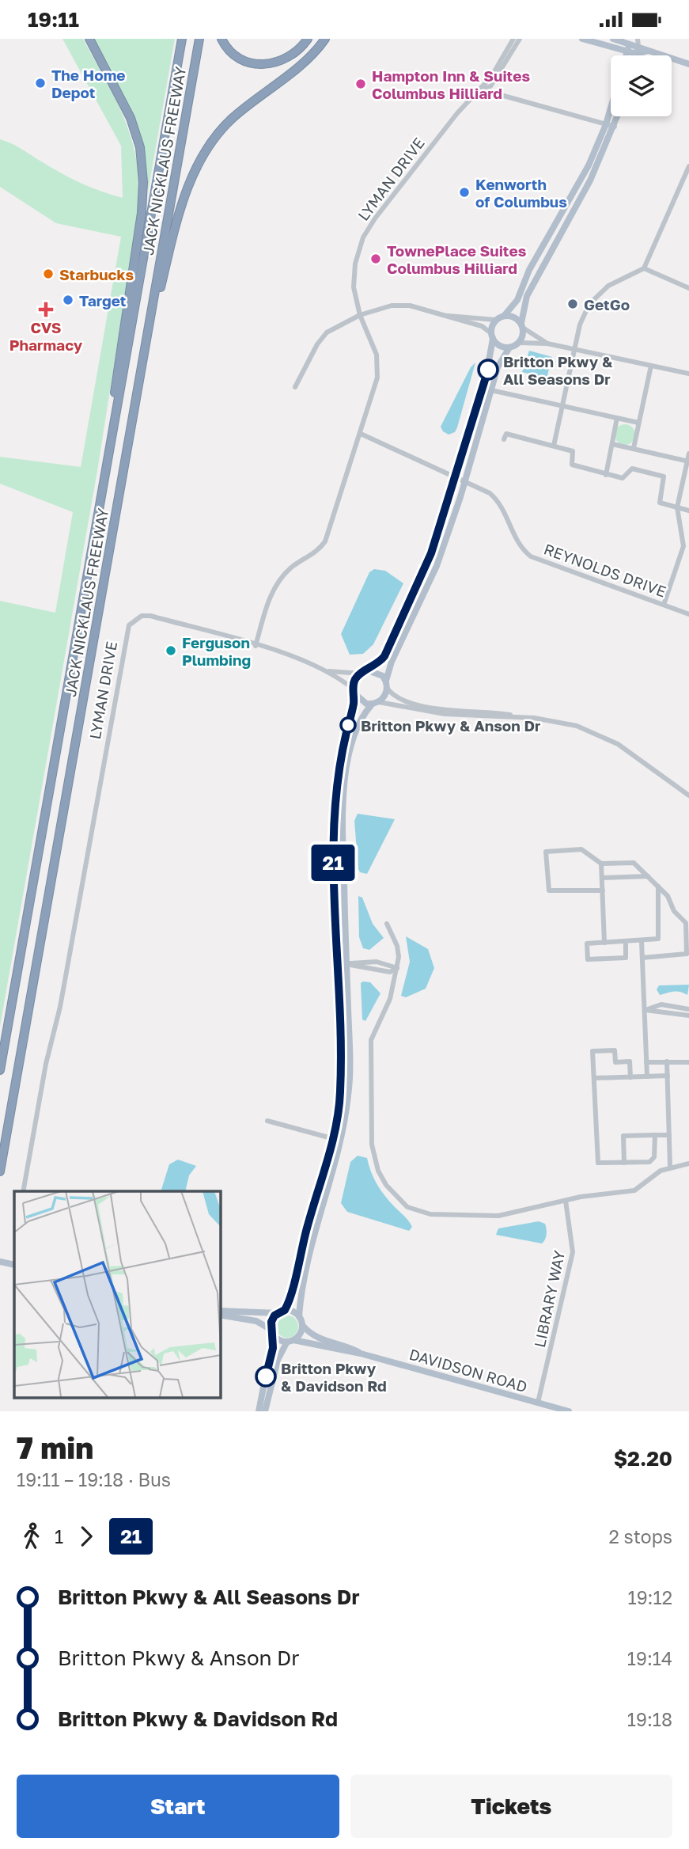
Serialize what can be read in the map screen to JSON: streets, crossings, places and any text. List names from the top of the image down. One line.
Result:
{"streets":{"highway":["JACK NICKLAUS FREEWAY"],"main road":["DAVIDSON ROAD"],"street":["LYMAN DRIVE","REYNOLDS DRIVE","LIBRARY WAY"]},"crossings":[["LYMAN DRIVE","REYNOLDS DRIVE"],["LIBRARY WAY","DAVIDSON ROAD"]],"places":{"other":["The Home Depot","Hampton Inn & Suites Columbus Hilliard","Kenworth of Columbus","TownePlace Suites Columbus Hilliard","Starbucks","Target","GetGo","Britton Pkwy & All Seasons Dr","Ferguson Plumbing","Britton Pkwy & Anson Dr","Britton Pkwy & Davidson Rd"],"health":["CVS Pharmacy"]},"lines":["bus line 21"],"page":{"status":"19:11","on_map":"21","heading":["7 min","19:11 – 19:18 · Bus","$2.20"],"legs":["1","21","2 stops"],"list":[{"name":"Britton Pkwy & All Seasons Dr","value":"19:12"},{"name":"Britton Pkwy & Anson Dr","value":"19:14"},{"name":"Britton Pkwy & Davidson Rd","value":"19:18"}],"buttons":["Start","Tickets"]}}
